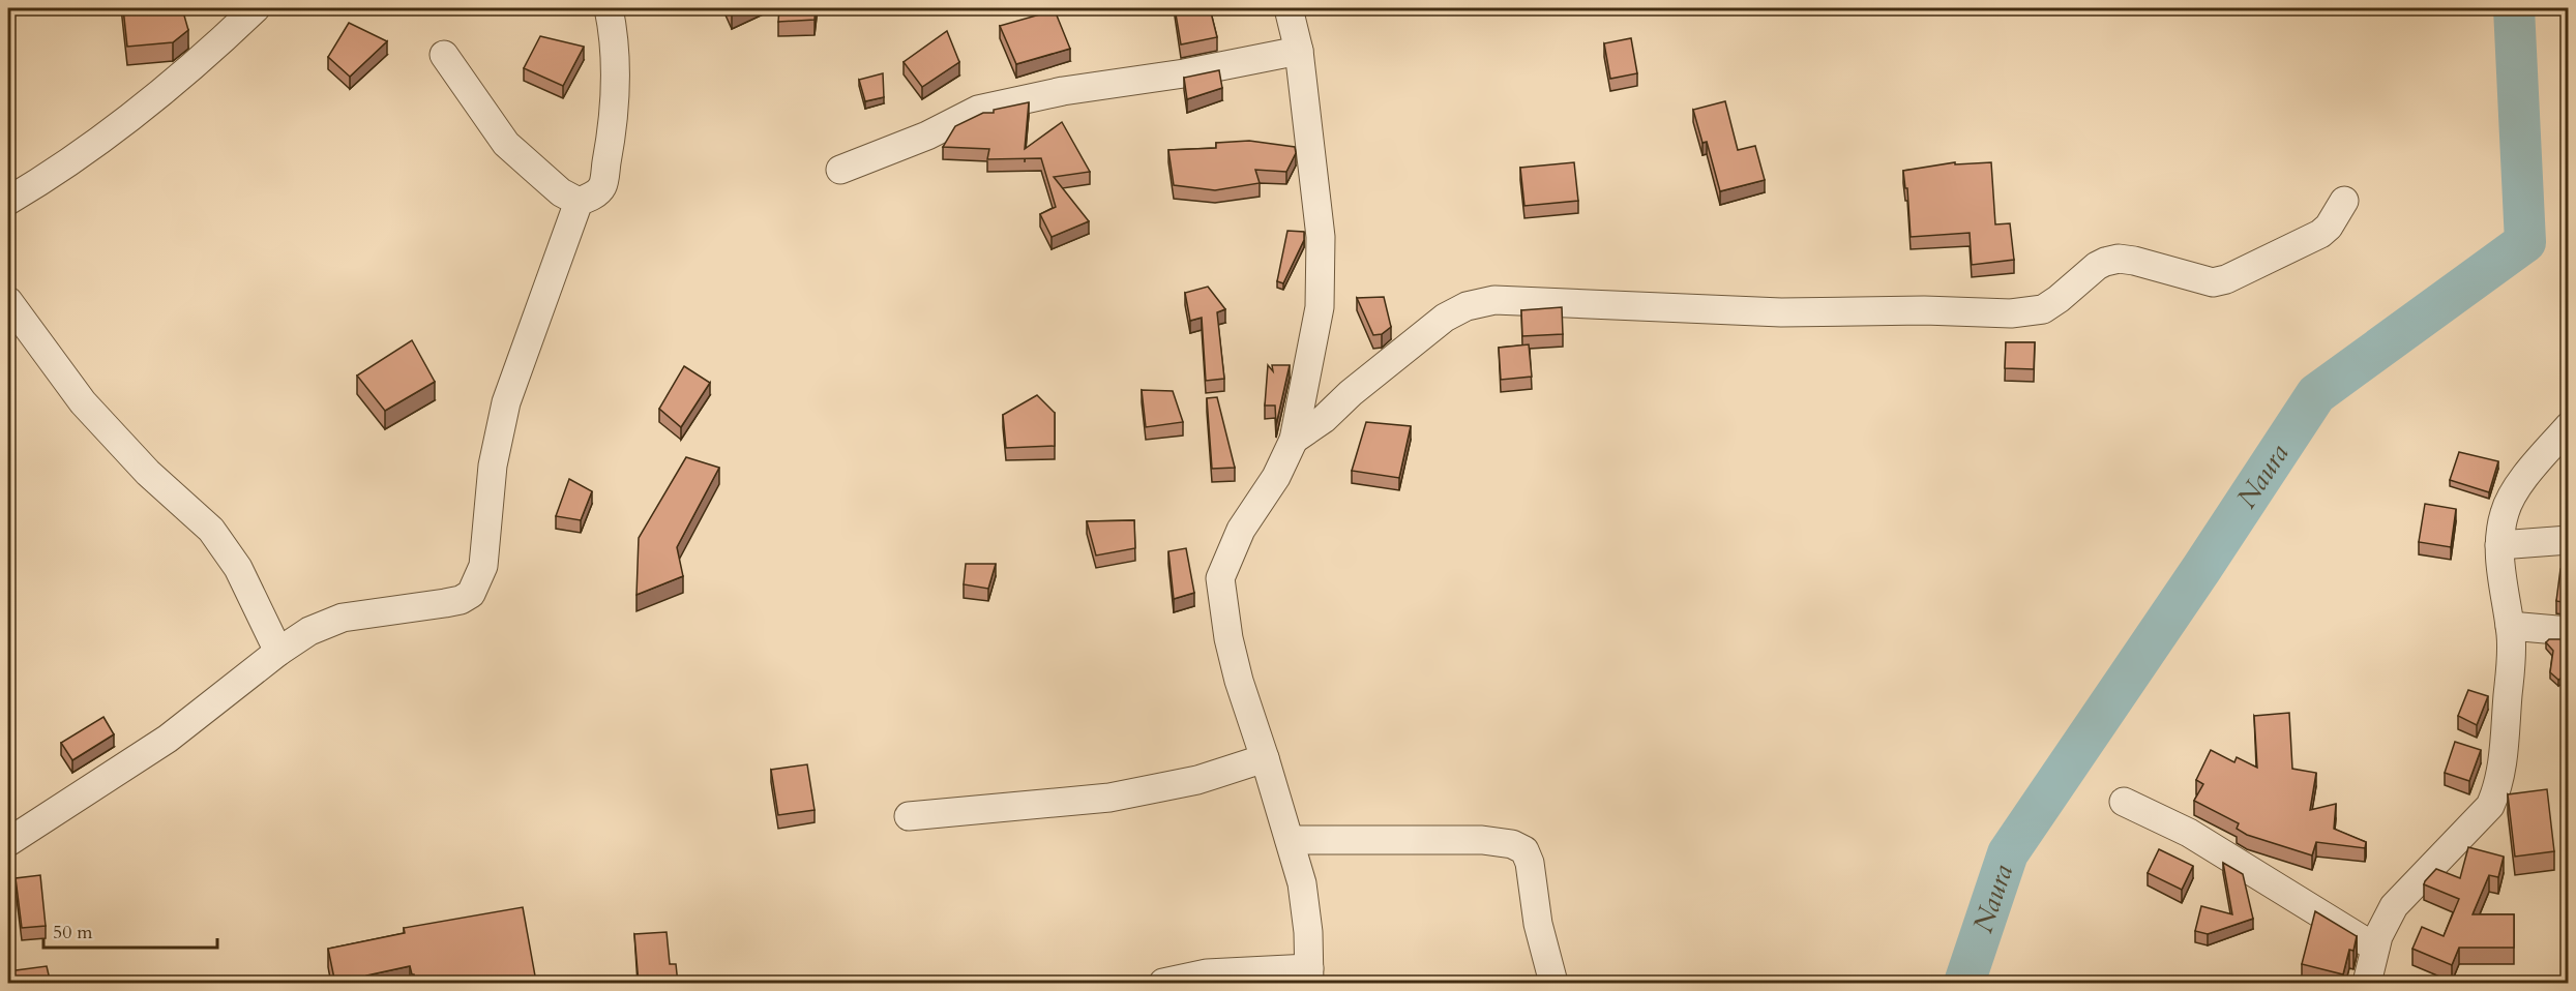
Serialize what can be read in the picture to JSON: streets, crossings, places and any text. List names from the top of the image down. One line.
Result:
{"water":["Naura"],"scale_bar":"50 m"}
